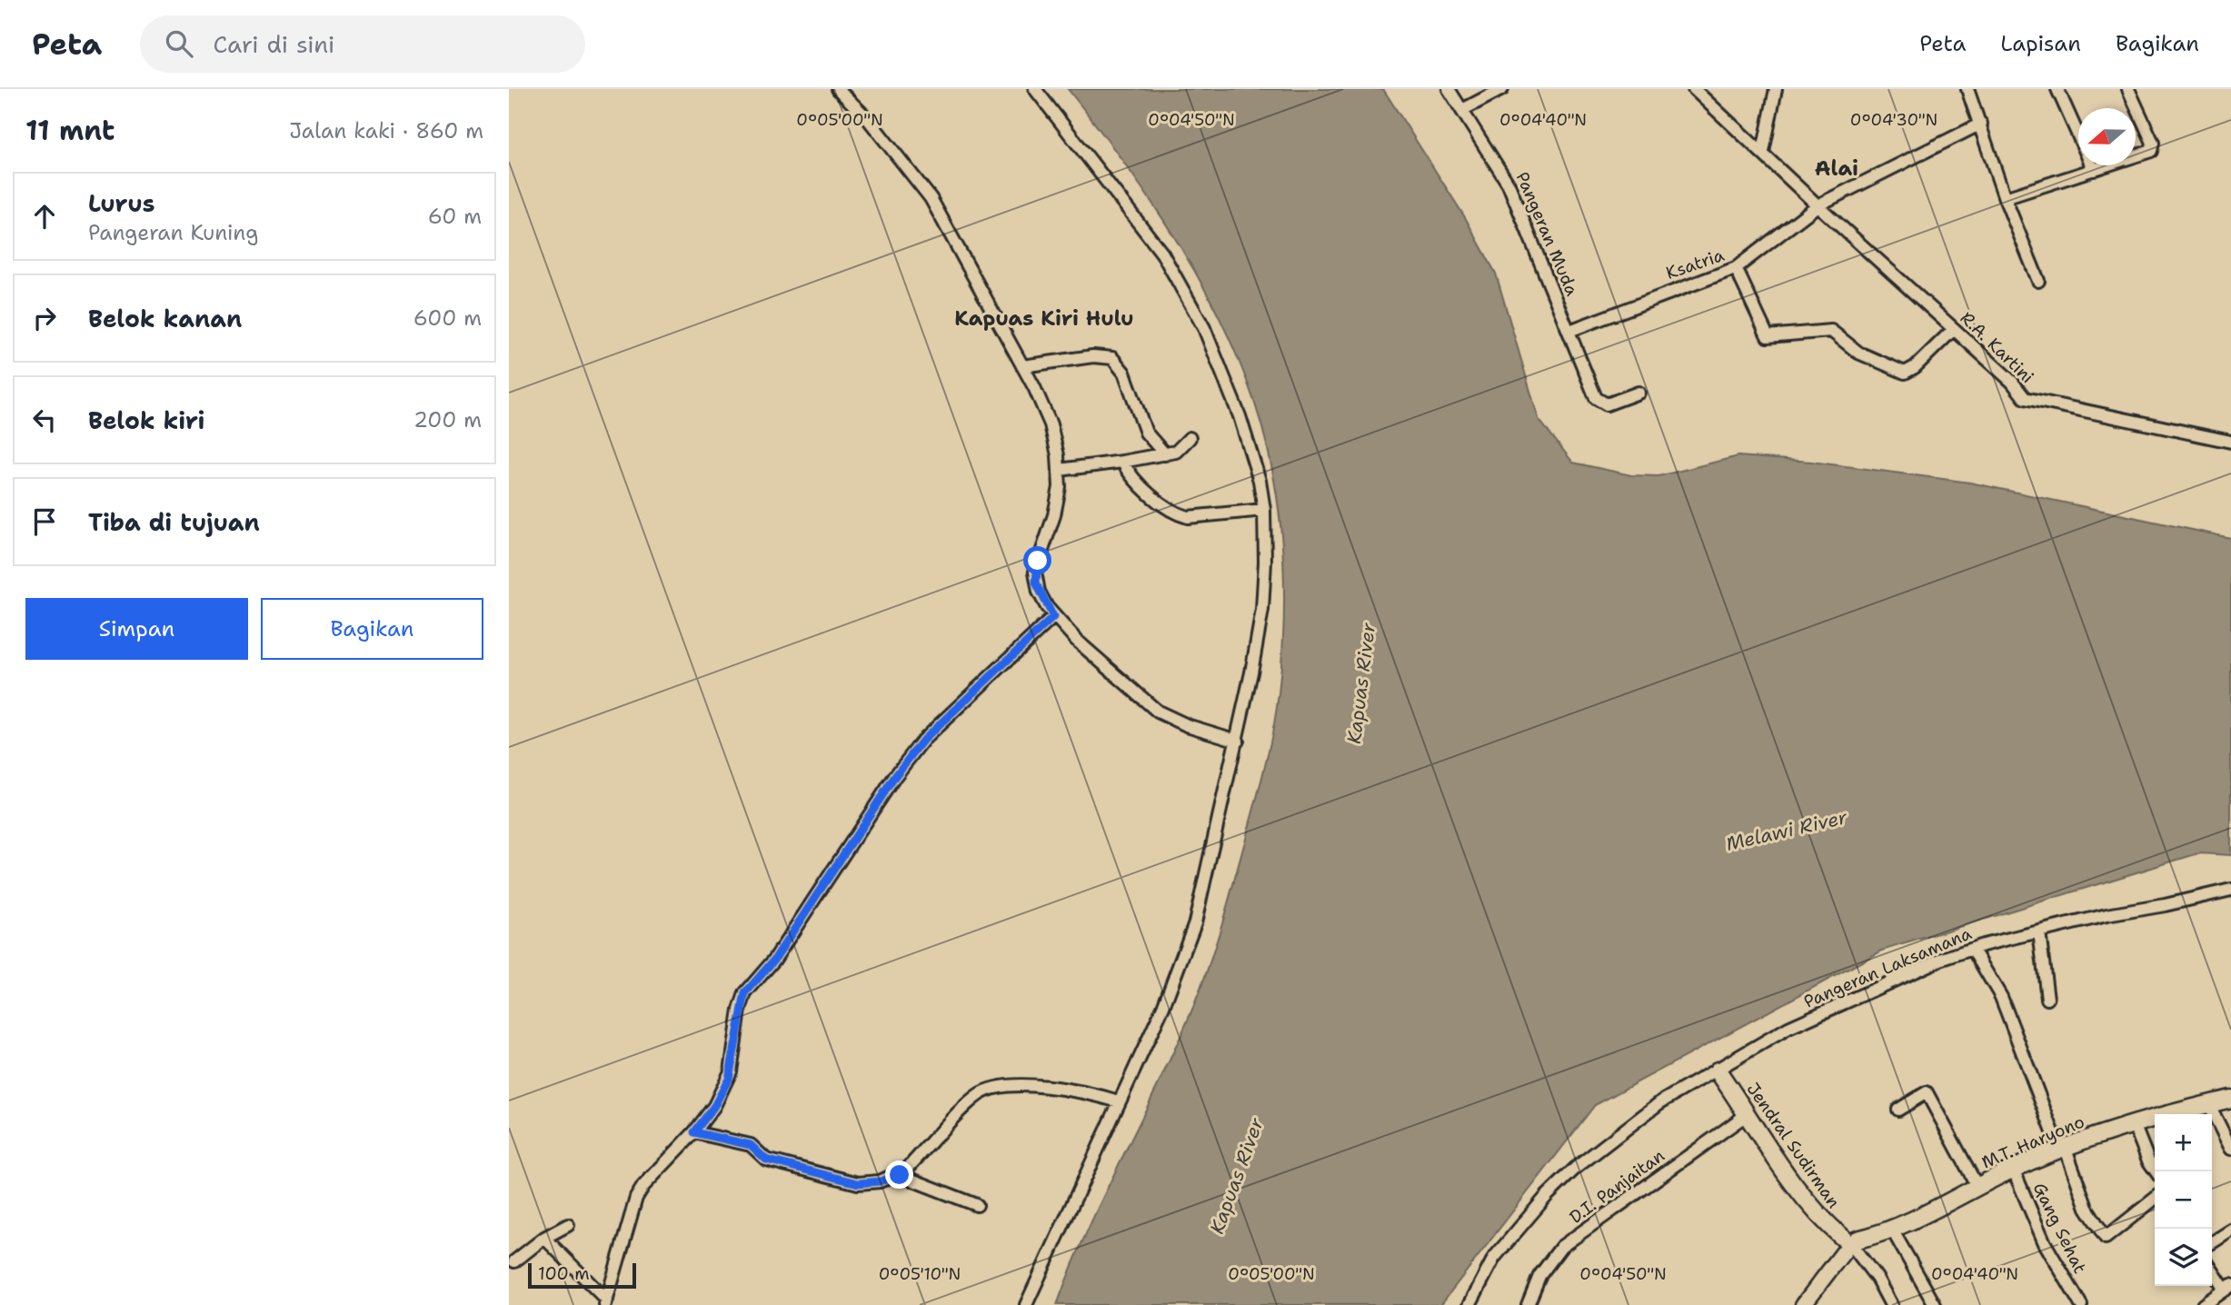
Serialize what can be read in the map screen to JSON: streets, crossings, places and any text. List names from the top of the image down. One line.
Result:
{"streets":{"highway":["M.T. Haryono","Jendral Sudirman"],"street":["Pangeran Muda","Ksatria","R.A. Kartini","Pangeran Laksamana","D.I. Panjaitan","Gang Sehat"]},"crossings":[["Pangeran Muda","Ksatria"],["Ksatria","R.A. Kartini"],["Pangeran Laksamana","Jendral Sudirman"],["M.T. Haryono","Jendral Sudirman"],["M.T. Haryono","Gang Sehat"],["Jendral Sudirman","D.I. Panjaitan"]],"districts":["Alai","Kapuas Kiri Hulu"],"water":["Kapuas River","Melawi River"],"scale_bar":"100 m","north":"left","page":{"header":"Peta","search":"Cari di sini","nav":["Peta","Lapisan","Bagikan"],"heading":["11 mnt","Jalan kaki · 860 m"],"list":[["Lurus","Pangeran Kuning","60 m"],["Belok kanan","600 m"],["Belok kiri","200 m"],"Tiba di tujuan"],"buttons":["Simpan","Bagikan"],"map_buttons":["+","−"],"scale":"100 m"},"coordinates":["0°04'30\"N","0°05'00\"N","0°04'50\"N","0°04'40\"N","0°05'10\"N"]}
